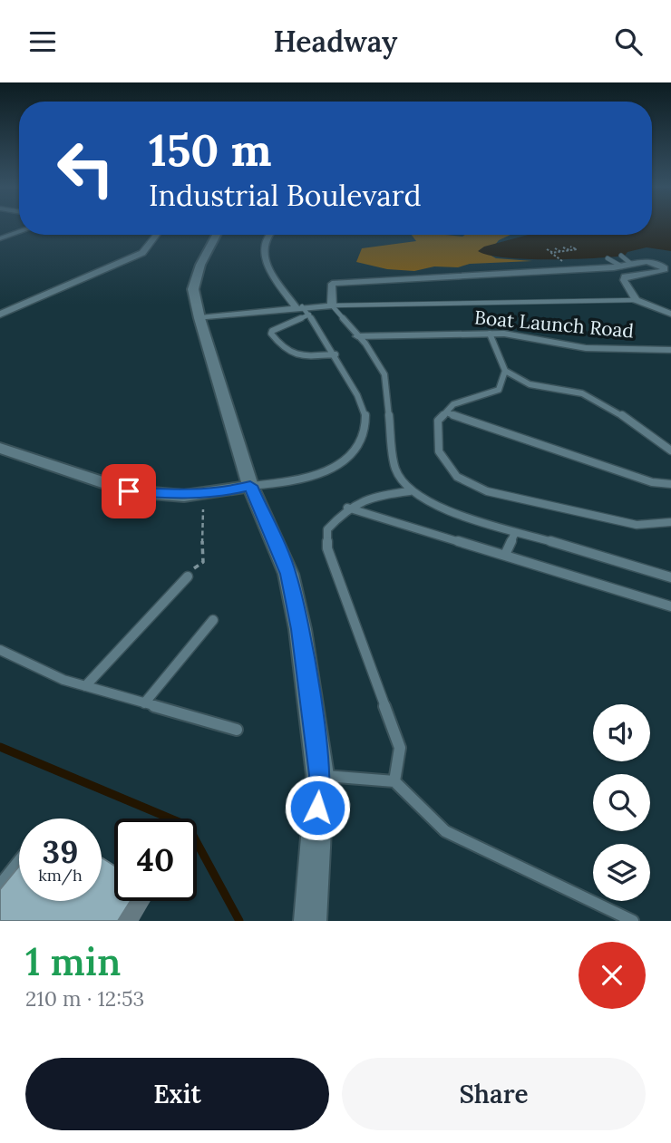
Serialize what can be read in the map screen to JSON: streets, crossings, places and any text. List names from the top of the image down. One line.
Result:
{"streets":{"street":["Boat Launch Road"]},"page":{"header":"Headway","turn":["150 m","Industrial Boulevard"],"speed":"39 km/h","limit":"40","heading":["1 min","210 m · 12:53"],"buttons":["Exit","Share"]}}
